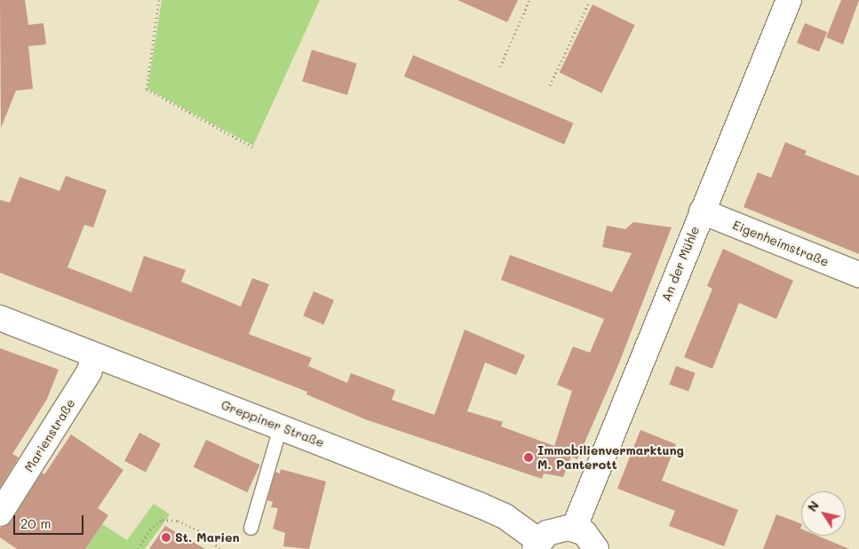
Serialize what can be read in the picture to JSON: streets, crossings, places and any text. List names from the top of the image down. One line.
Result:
{"streets":{"street":["Eigenheimstraße","An der Mühle","Greppiner Straße","Marienstraße"]},"crossings":[["Eigenheimstraße","An der Mühle"],["Greppiner Straße","Marienstraße"]],"places":["Immobilienvermarktung M. Panterott","St. Marien"],"scale_bar":"20 m","north":"top left"}
